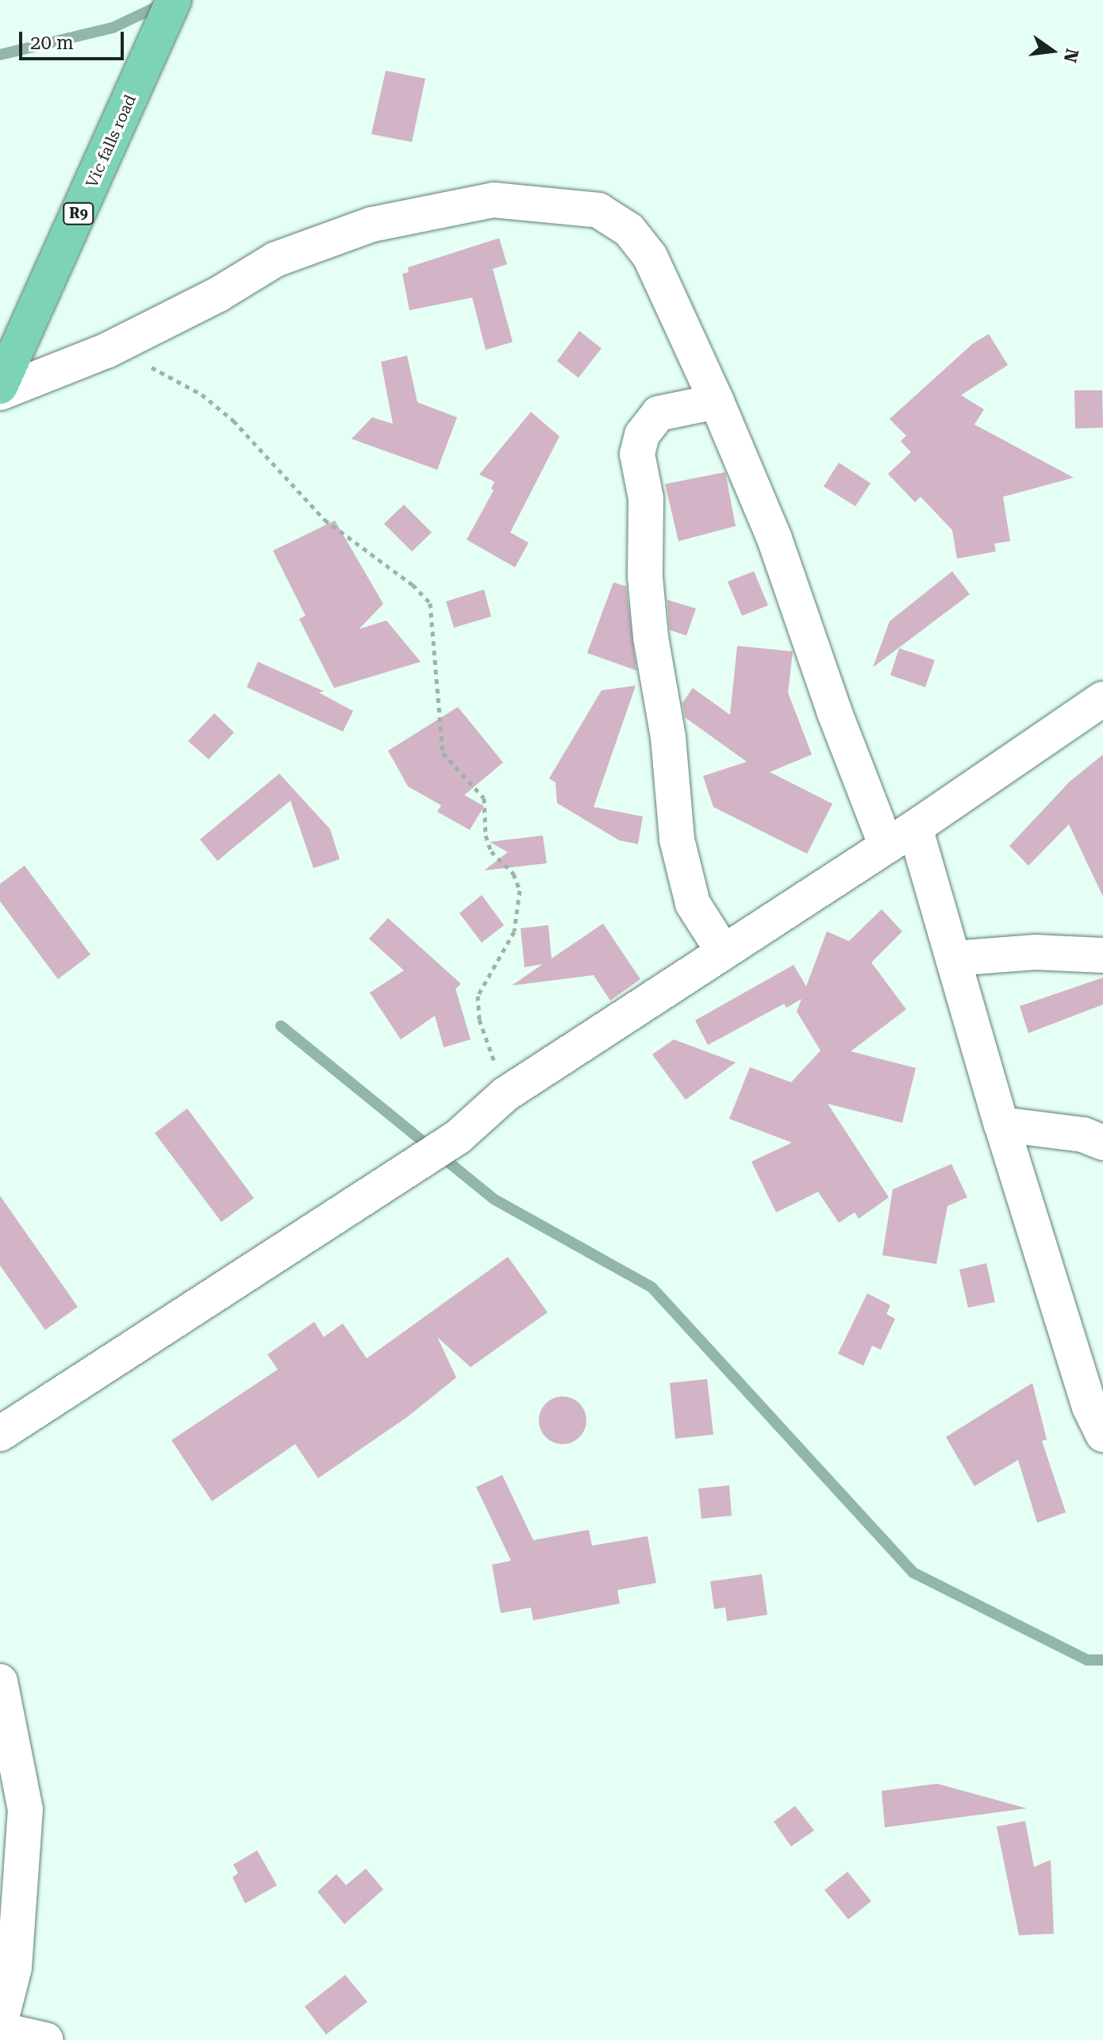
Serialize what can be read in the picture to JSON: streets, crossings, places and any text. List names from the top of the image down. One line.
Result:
{"streets":{"highway":["Vic falls road","R9"]},"scale_bar":"20 m","north":"right"}
